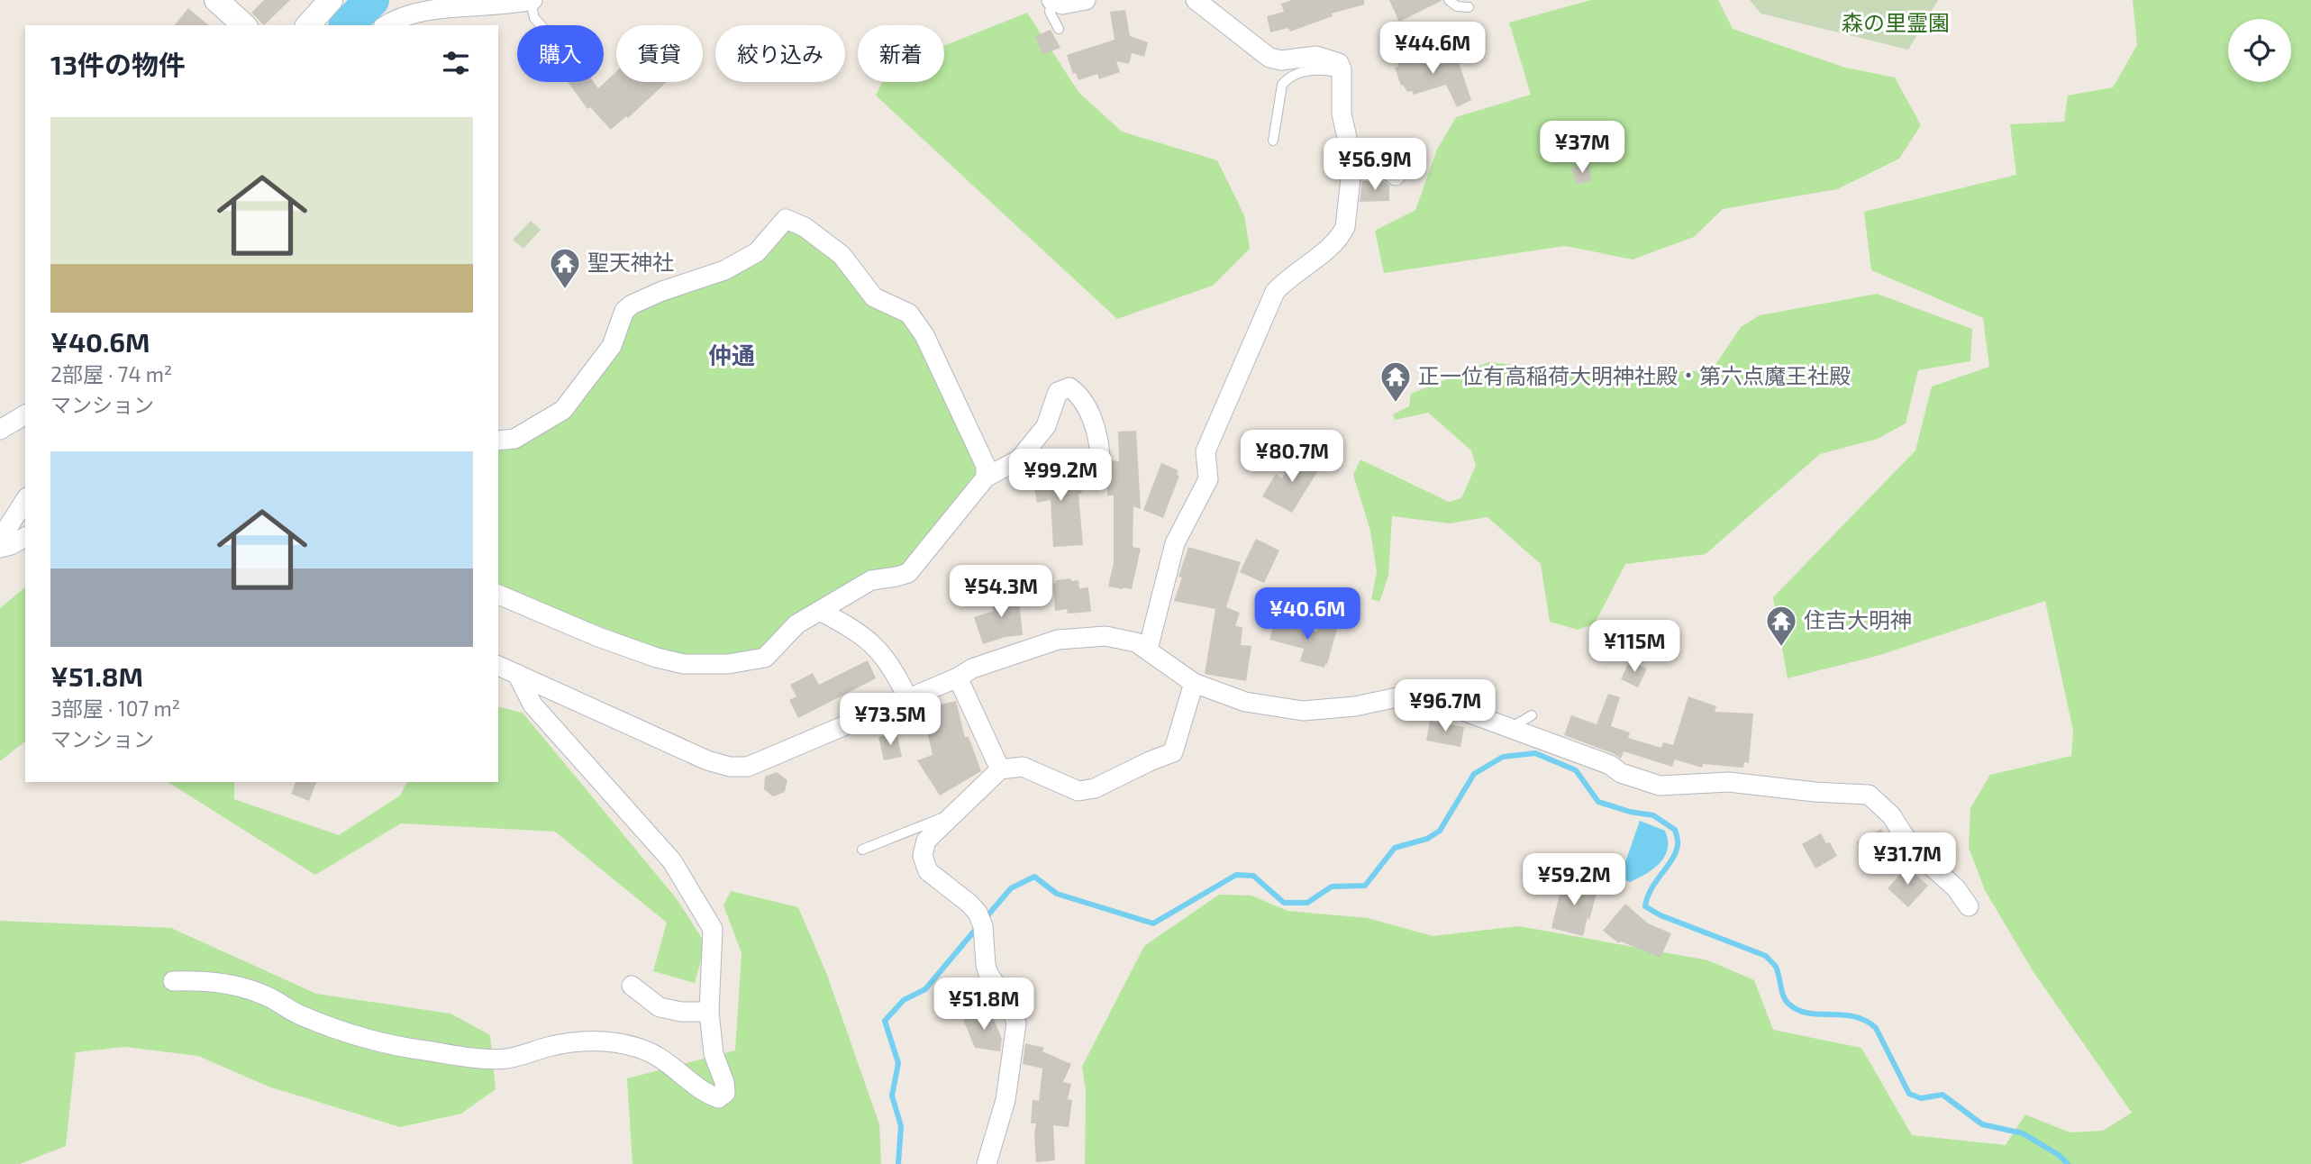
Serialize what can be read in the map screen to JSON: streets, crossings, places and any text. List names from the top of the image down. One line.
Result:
{"districts":["仲通"],"parks":["森の里霊園"],"places":{"temple":["聖天神社","正一位有高稲荷大明神社殿・第六点魔王社殿","住吉大明神"]},"page":{"price":["¥44.6M","¥37M","¥56.9M","¥80.7M","¥99.2M","¥54.3M","¥40.6M","¥115M","¥96.7M","¥73.5M","¥31.7M","¥59.2M","¥51.8M"],"chip":["購入","賃貸","絞り込み","新着"],"heading":"13件の物件","list":[{"name":"¥40.6M","note":"2部屋 · 74 m² · マンション"},{"name":"¥51.8M","note":"3部屋 · 107 m² · マンション"}]}}
